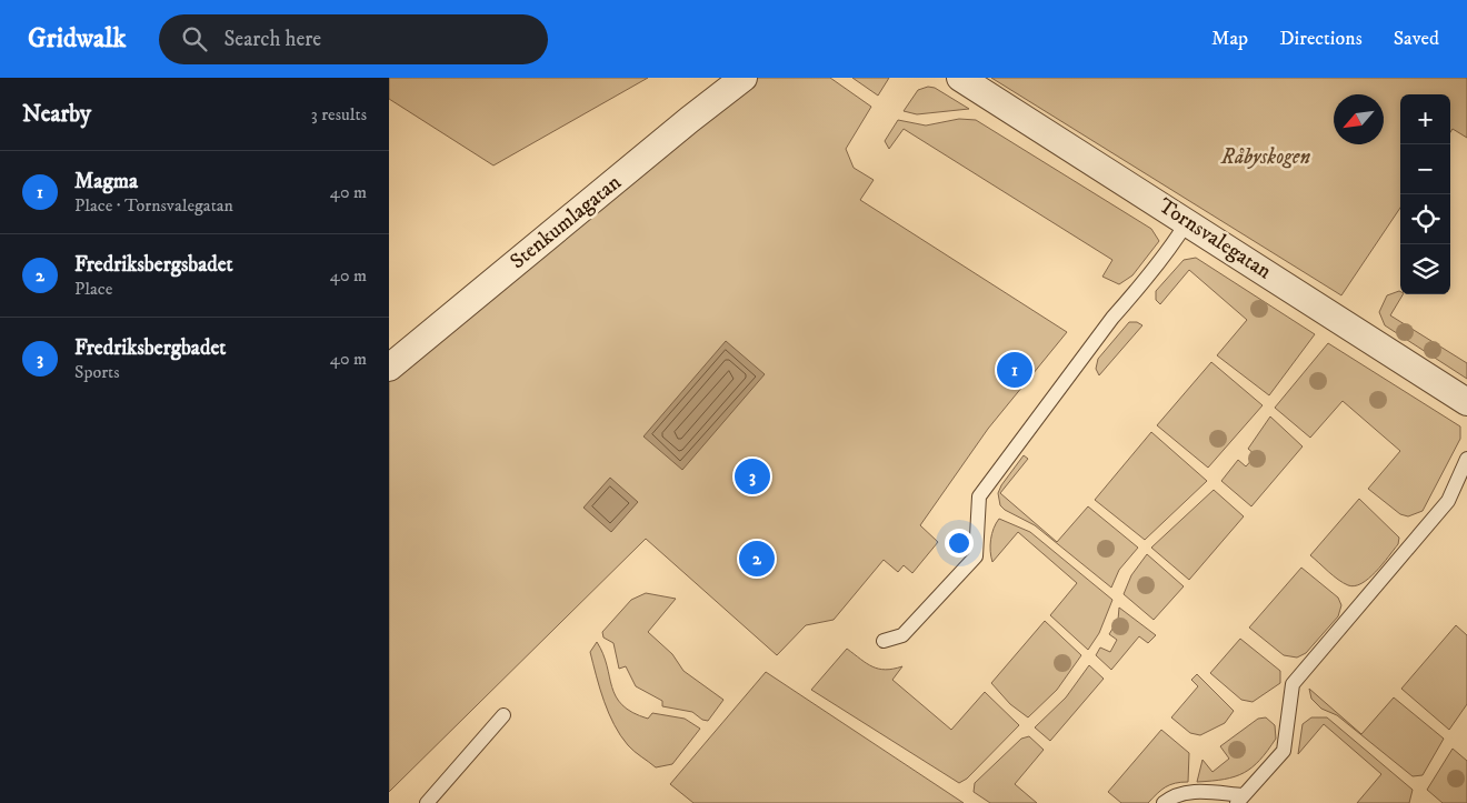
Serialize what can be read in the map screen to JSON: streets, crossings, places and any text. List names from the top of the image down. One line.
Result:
{"streets":{"street":["Stenkumlagatan","Tornsvalegatan"]},"parks":["Råbyskogen"],"north":"bottom left","page":{"header":"Gridwalk","search":"Search here","nav":["Map","Directions","Saved"],"heading":["Nearby","3 results"],"map_buttons":["+","−"],"list":[{"mark":"1","name":"Magma","note":"Place · Tornsvalegatan","value":"40 m"},{"mark":"2","name":"Fredriksbergsbadet","note":"Place","value":"40 m"},{"mark":"3","name":"Fredriksbergbadet","note":"Sports","value":"40 m"}],"pins":["1","3","2"]}}
